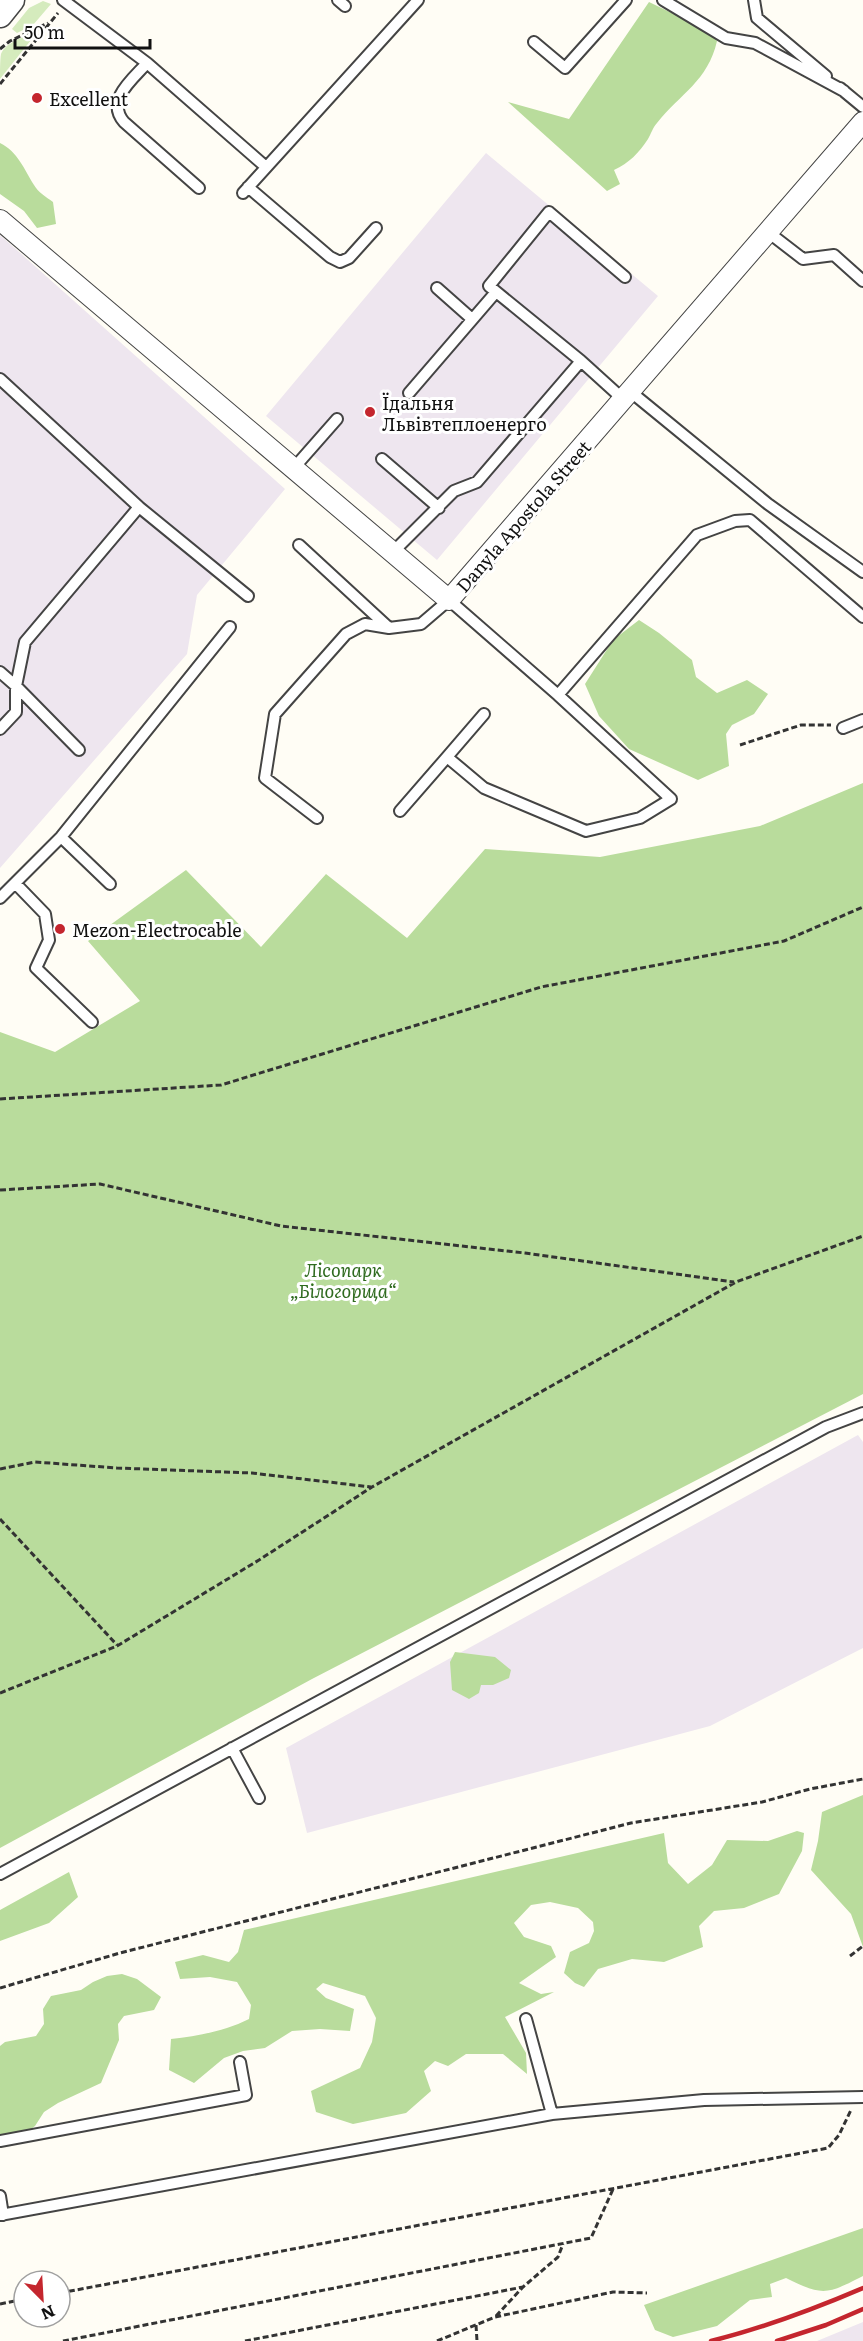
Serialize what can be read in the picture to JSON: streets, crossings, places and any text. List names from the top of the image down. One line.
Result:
{"streets":{"street":["Danyla Apostola Street"]},"parks":["Лісопарк „Білогорща“"],"places":["Excellent","Їдальня Львівтеплоенерго","Mezon-Electrocable"],"scale_bar":"50 m","north":"bottom right"}
